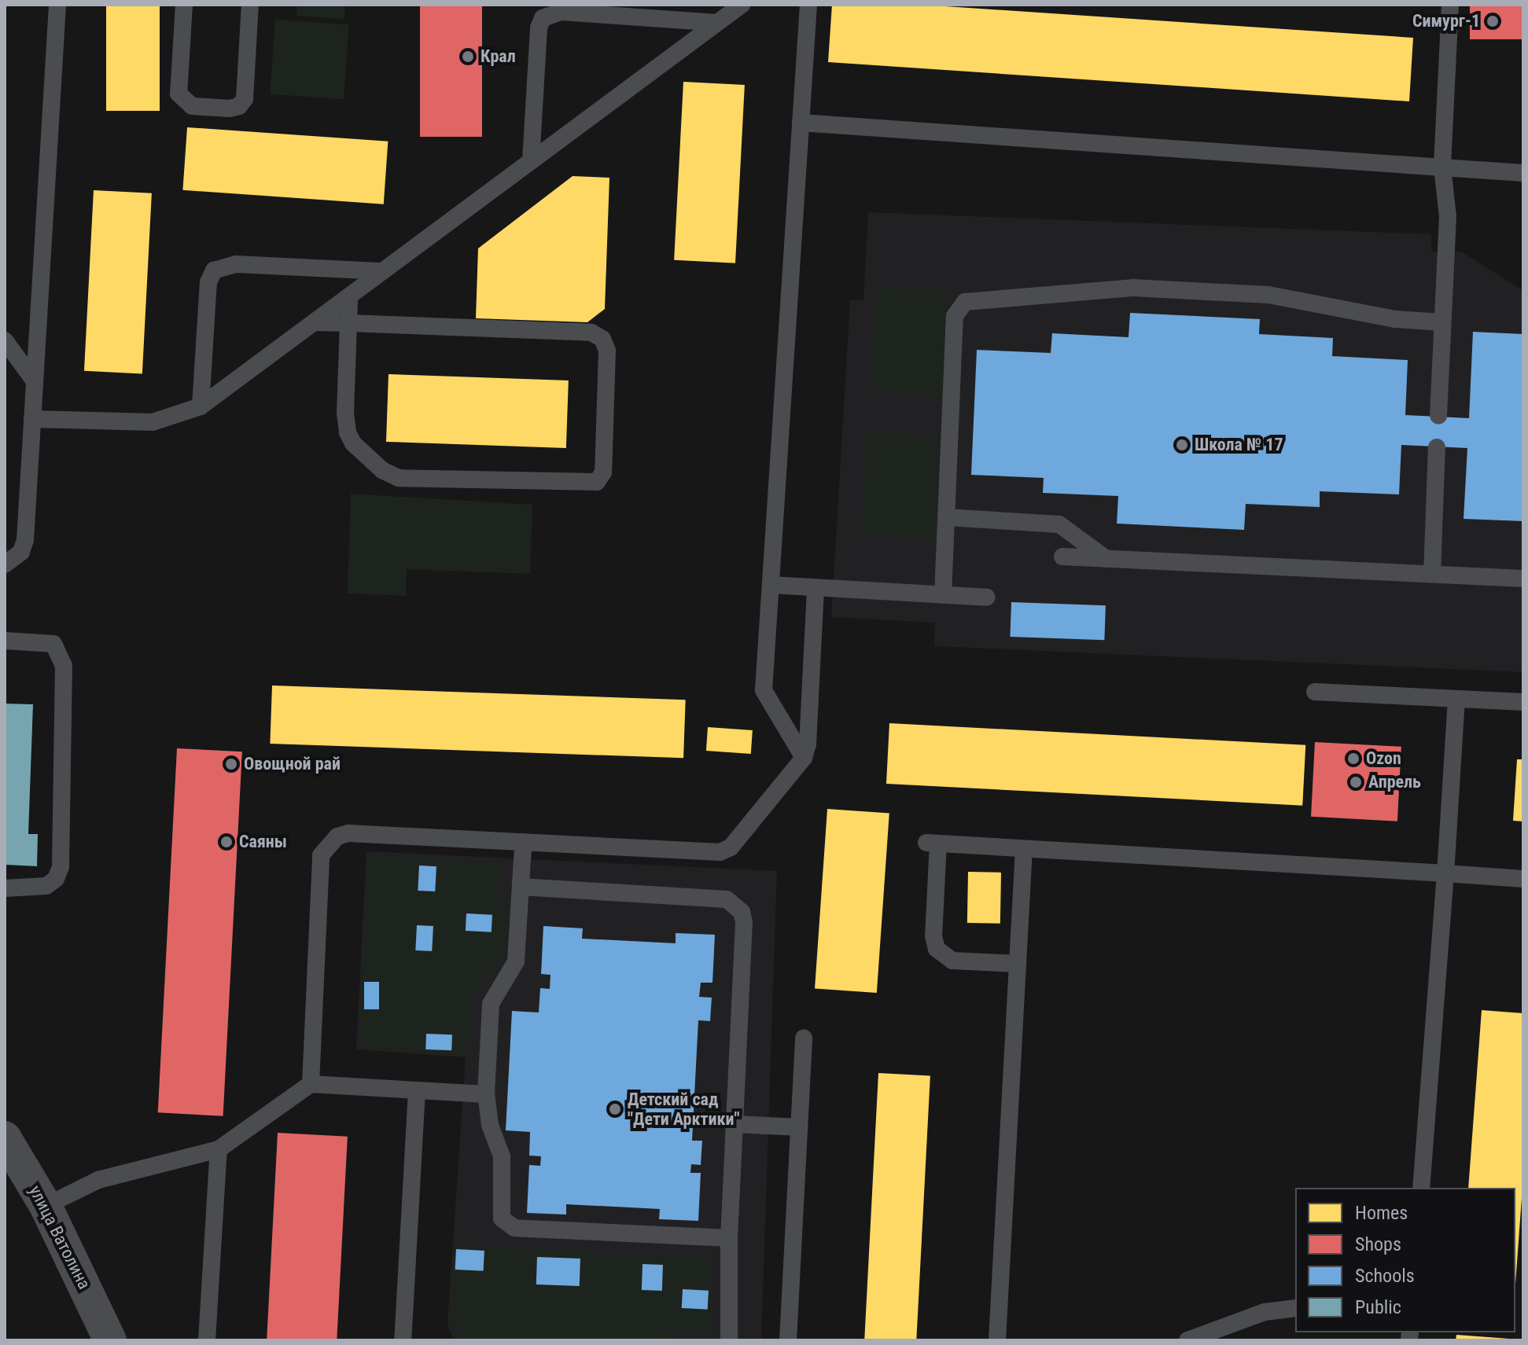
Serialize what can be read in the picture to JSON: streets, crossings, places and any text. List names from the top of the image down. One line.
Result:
{"streets":{"street":["улица Ватолина"]},"places":["Симург-1","Крал","Школа № 17","Ozon","Овощной рай","Апрель","Саяны","Детский сад \"Дети Арктики\""],"legend":["Homes","Shops","Schools","Public"]}
